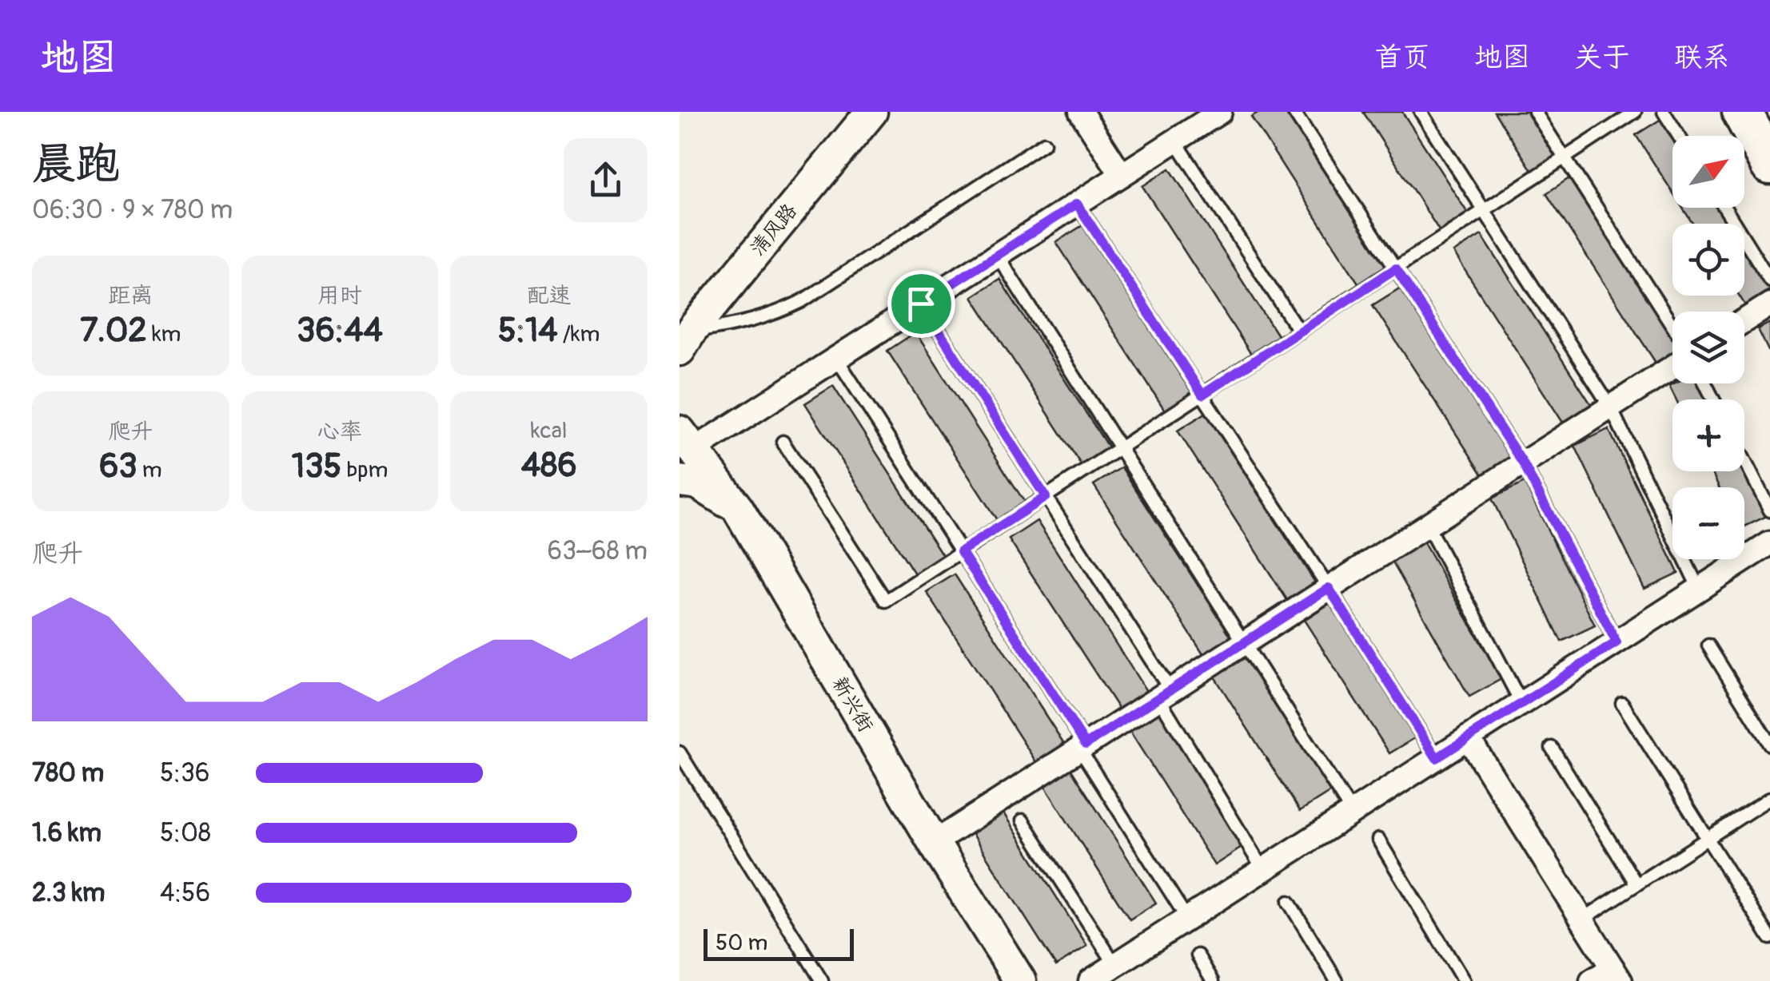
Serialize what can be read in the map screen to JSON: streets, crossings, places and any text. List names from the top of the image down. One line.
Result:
{"streets":{"street":["清风路","新兴街"]},"scale_bar":"50 m","north":"top right","page":{"header":"地图","nav":["首页","地图","关于","联系"],"heading":["晨跑","06:30 · 9 × 780 m"],"map_buttons":["+","−"],"stats":[["距离","7.02 km"],["用时","36:44"],["配速","5:14 /km"],["爬升","63 m"],["心率","135 bpm"],["kcal","486"]],"chart":["爬升","63–68 m"],"list":[{"name":"780 m","note":"5:36"},{"name":"1.6 km","note":"5:08"},{"name":"2.3 km","note":"4:56"}],"scale":"50 m"}}
